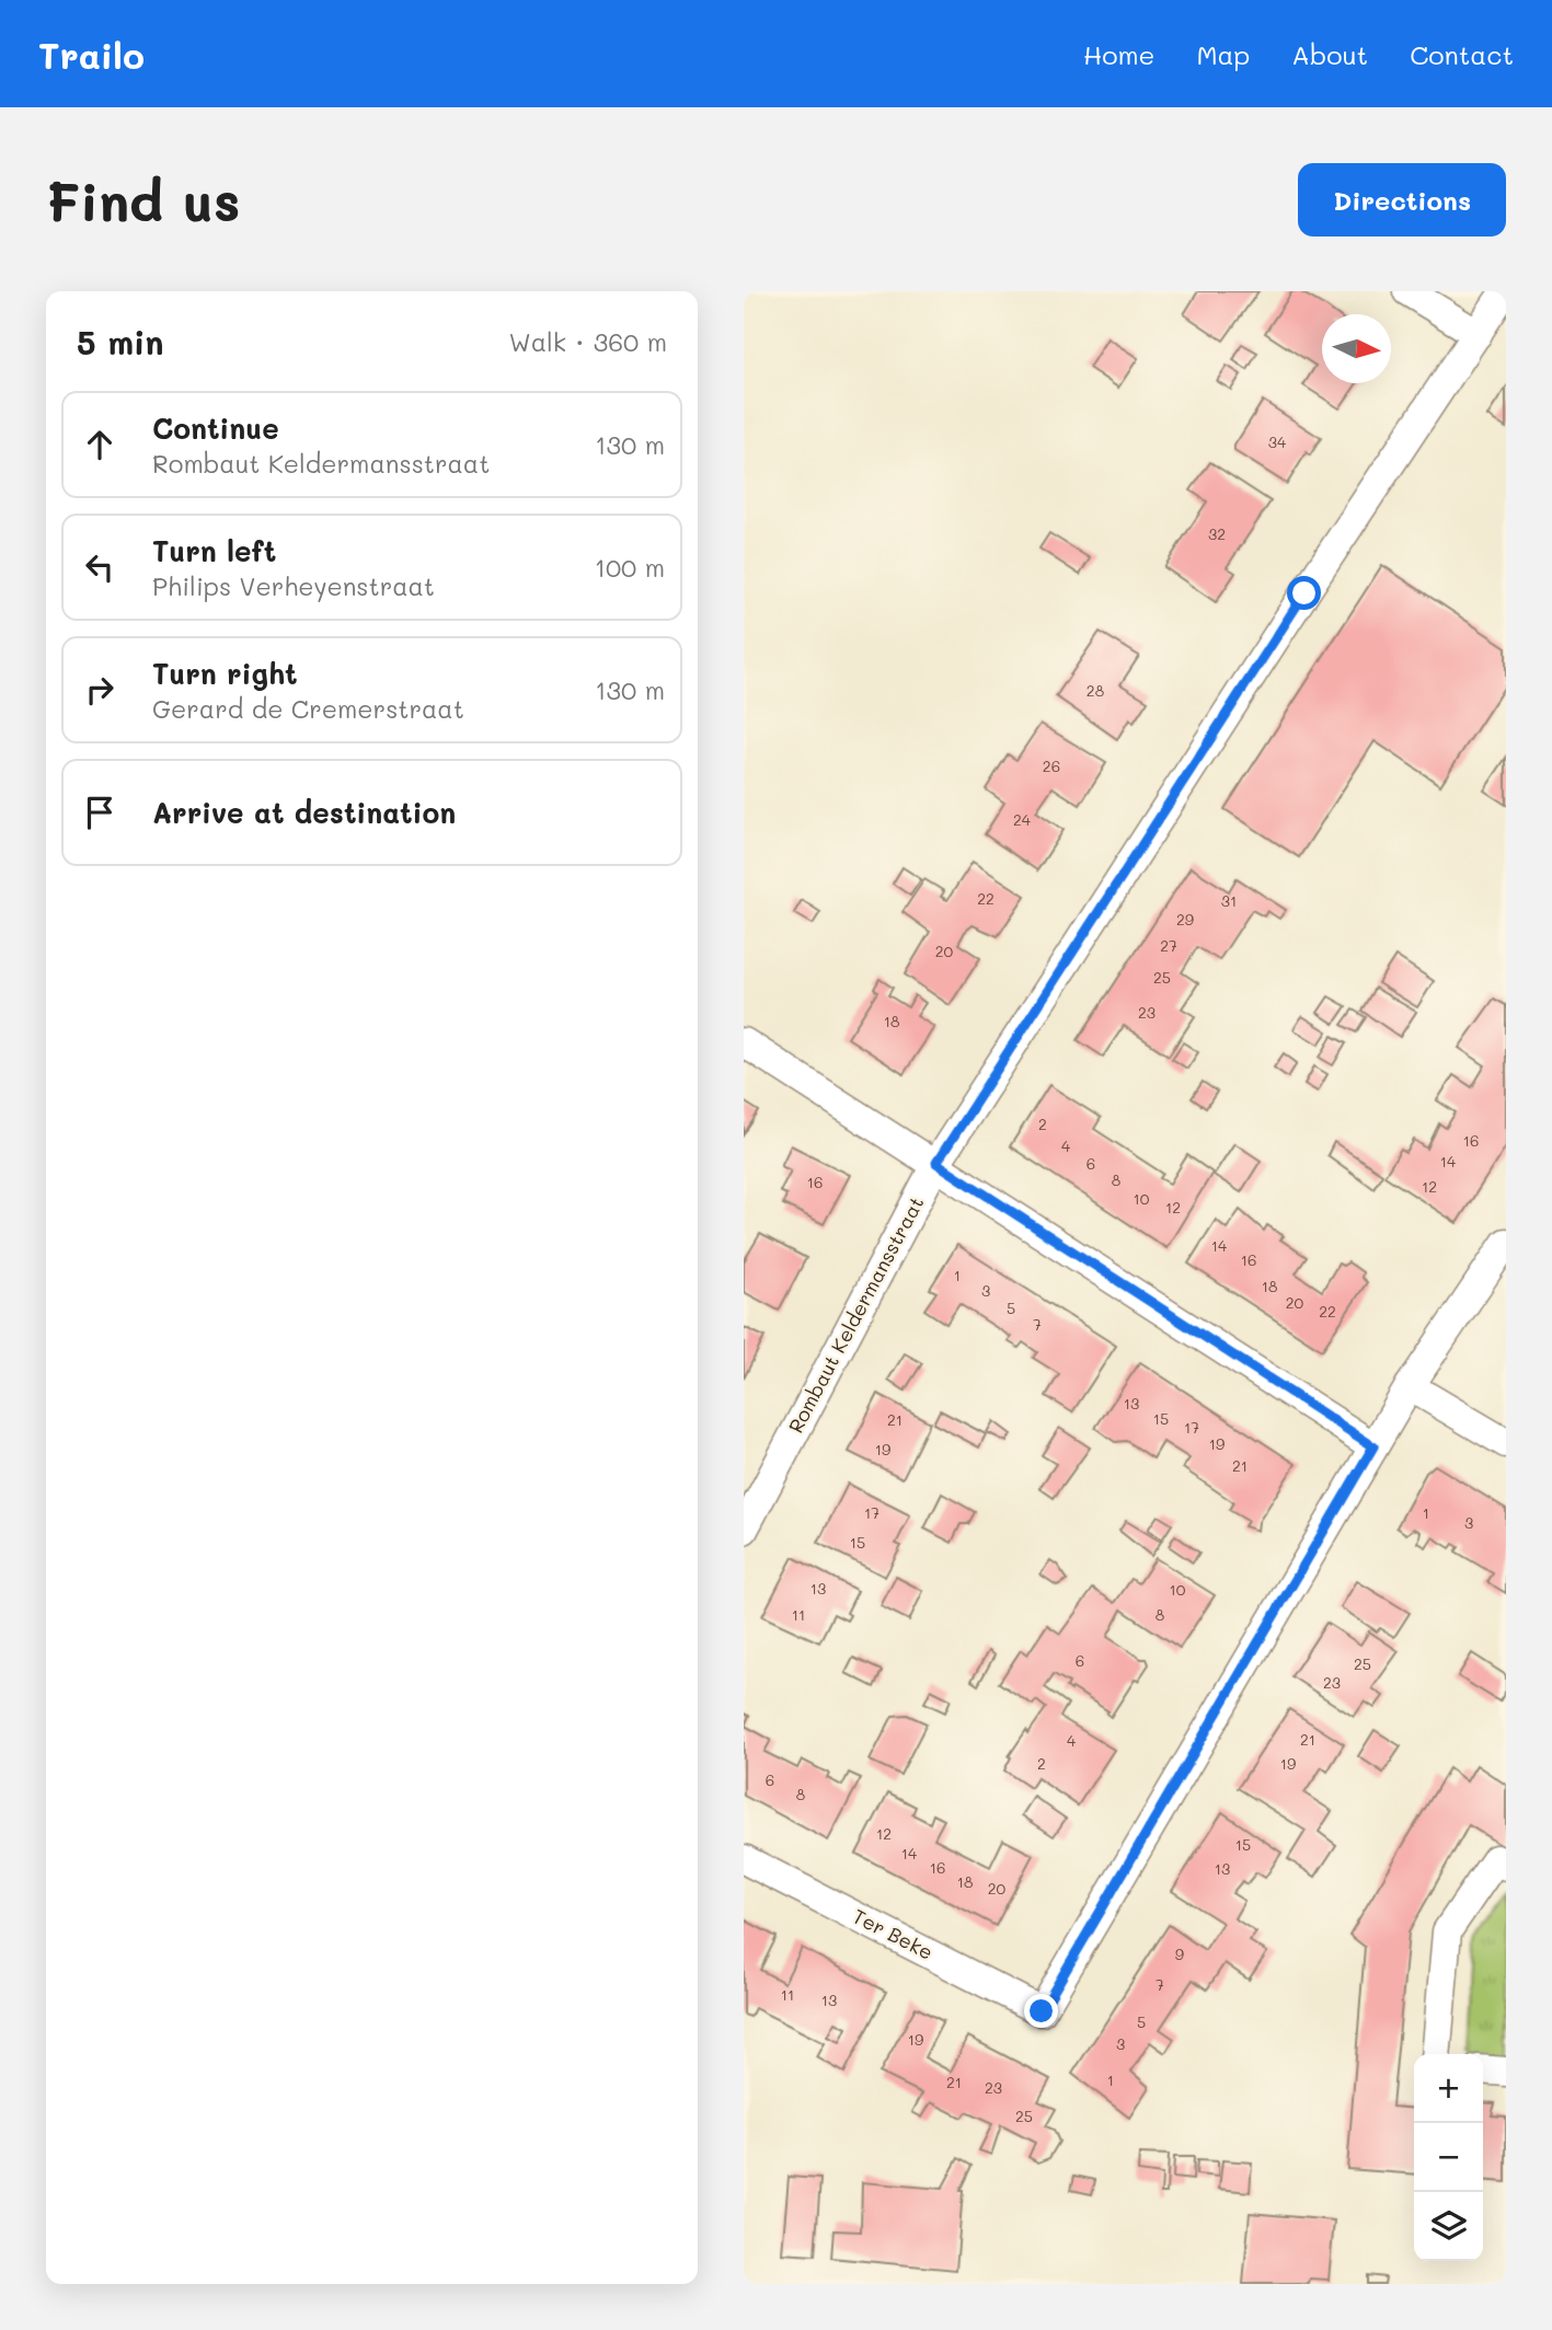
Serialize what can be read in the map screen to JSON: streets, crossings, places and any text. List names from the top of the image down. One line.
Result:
{"streets":{"street":["Rombaut Keldermansstraat","Ter Beke"]},"house_numbers":["34","32","28","26","24","22","31","29","27","20","25","23","18","2","16","4","14","6","8","16","12","10","12","14","16","1","18","3","20","5","22","7","13","15","21","17","19","19","21","17","1","3","15","13","10","11","8","6","25","23","21","4","2","19","6","8","12","15","14","16","13","18","20","9","7","11","13","5","19","3","1","21","23","25"],"north":"right","page":{"header":"Trailo","nav":["Home","Map","About","Contact"],"buttons":"Directions","title":"Find us","heading":["5 min","Walk · 360 m"],"list":[["Continue","Rombaut Keldermansstraat","130 m"],["Turn left","Philips Verheyenstraat","100 m"],["Turn right","Gerard de Cremerstraat","130 m"],"Arrive at destination"],"map_buttons":["+","−"]}}
